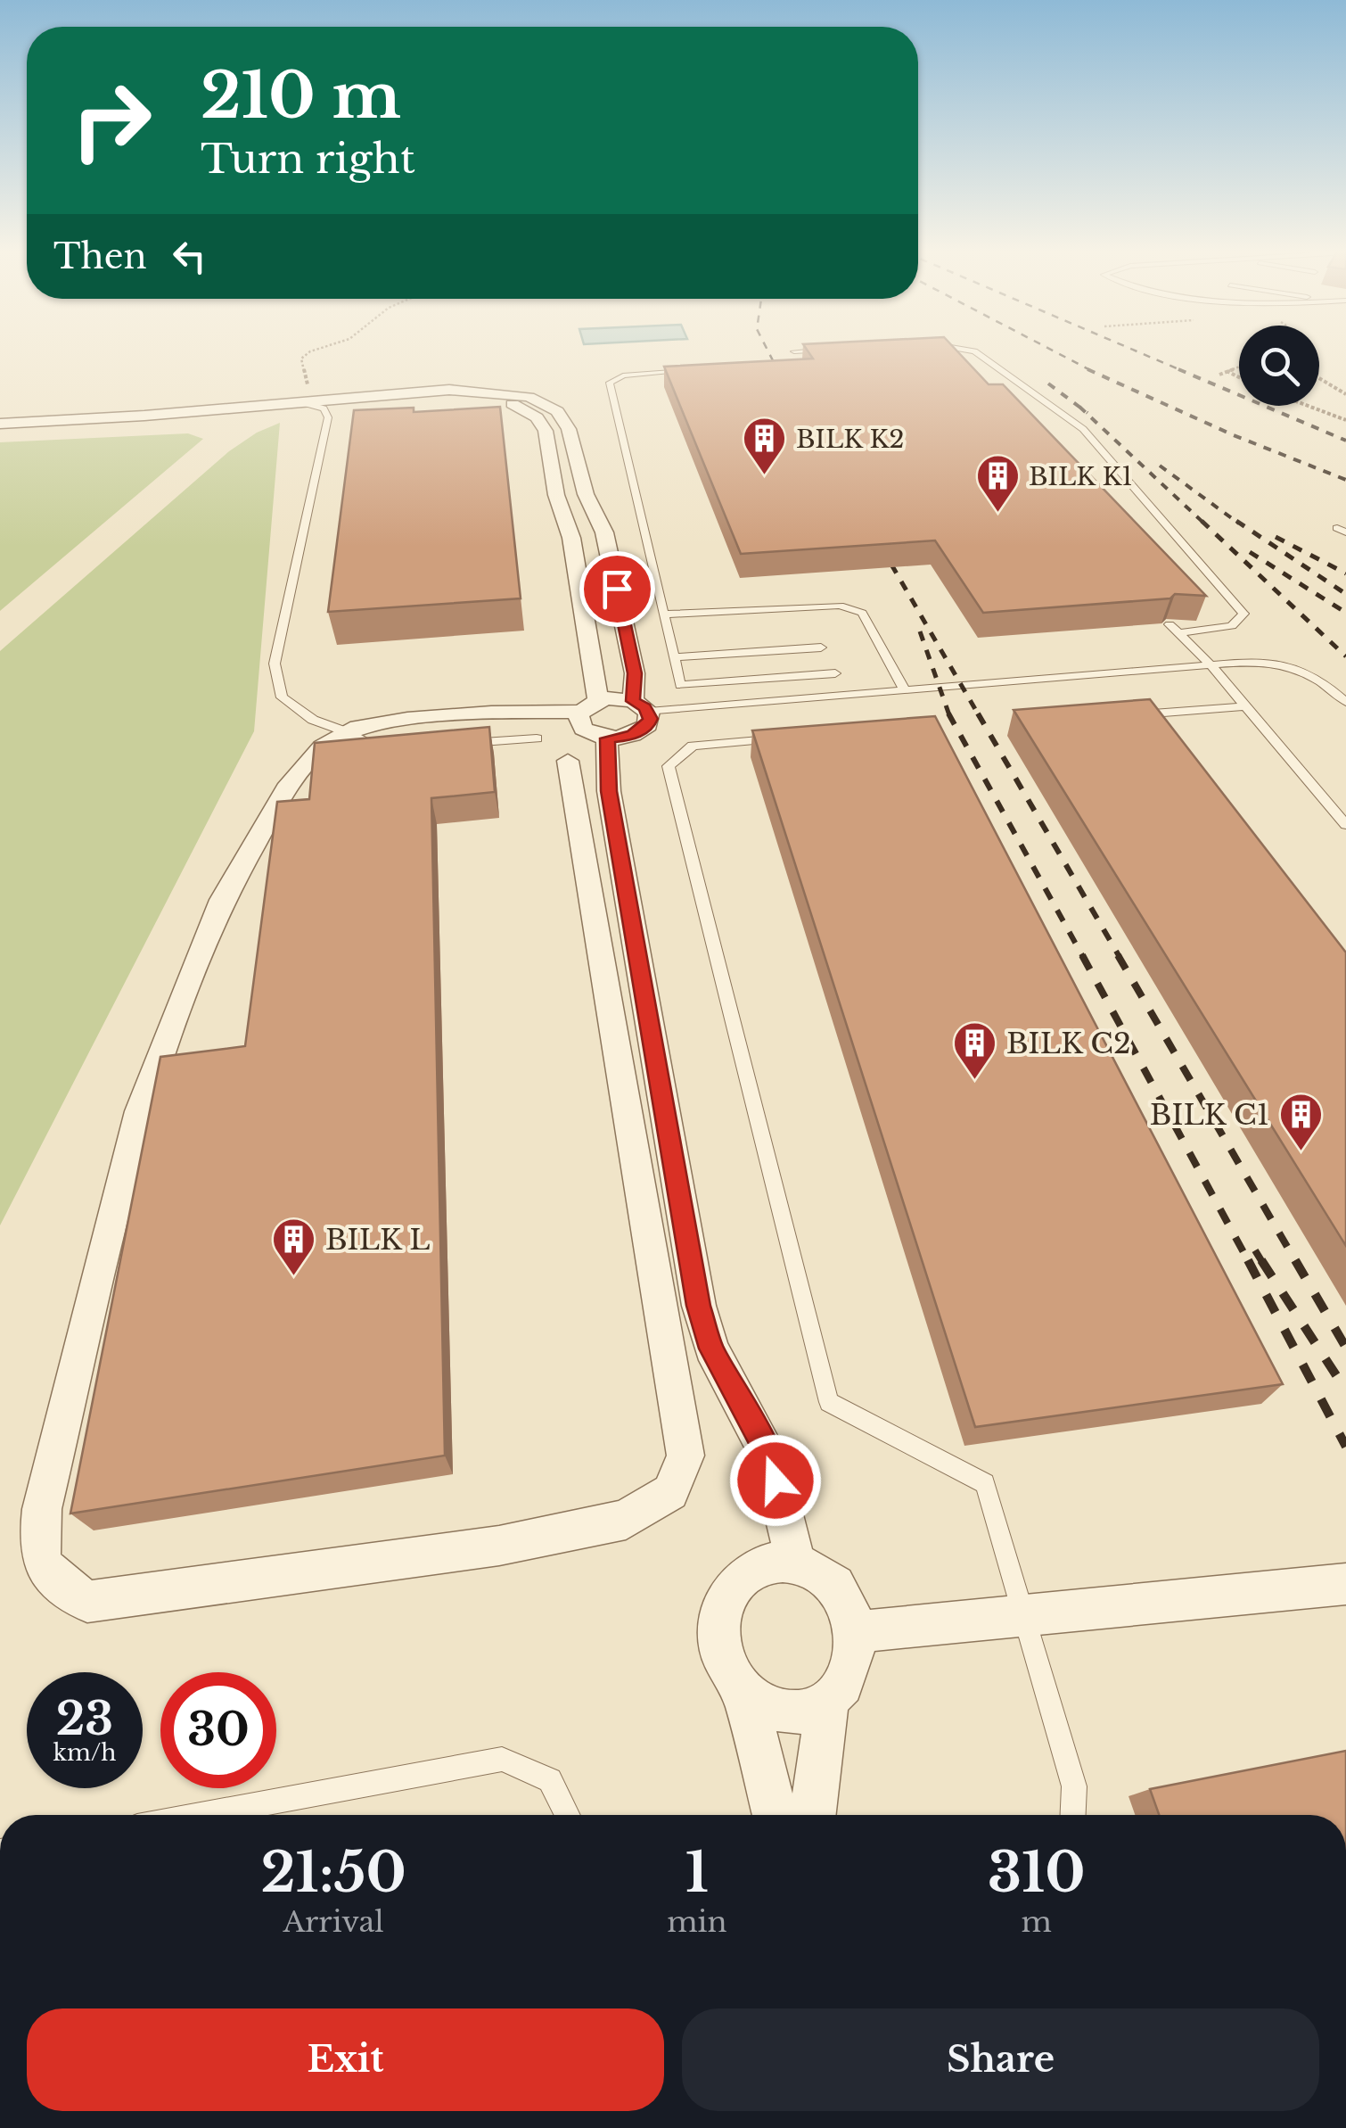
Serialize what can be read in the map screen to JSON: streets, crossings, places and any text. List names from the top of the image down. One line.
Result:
{"places":{"building":["BILK K2","BILK K1","BILK C2","BILK C1","BILK L"]},"page":{"turn":["210 m","Turn right"],"then":"Then","speed":"23 km/h","limit":"30","eta":["21:50","Arrival","1","min","310","m"],"buttons":["Exit","Share"]}}
